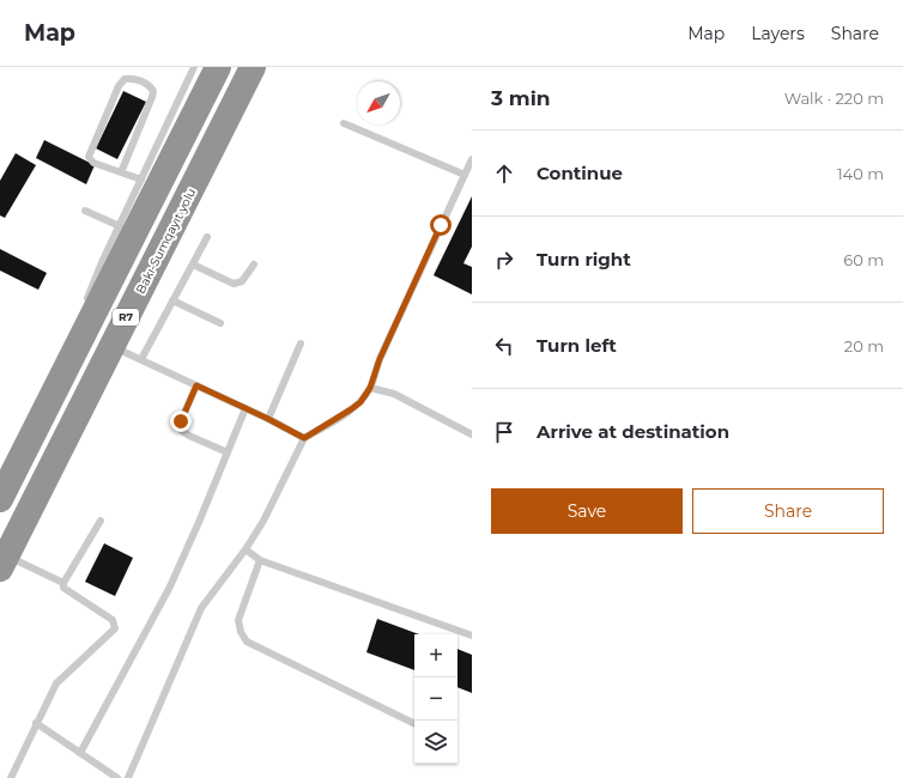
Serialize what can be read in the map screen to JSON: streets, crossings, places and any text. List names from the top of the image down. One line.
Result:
{"streets":{"highway":["Bakı-Sumqayıt yolu","R7"]},"north":"bottom left","page":{"header":"Map","nav":["Map","Layers","Share"],"heading":["3 min","Walk · 220 m"],"list":[["Continue","140 m"],["Turn right","60 m"],["Turn left","20 m"],"Arrive at destination"],"buttons":["Save","Share"],"map_buttons":["+","−"]}}
